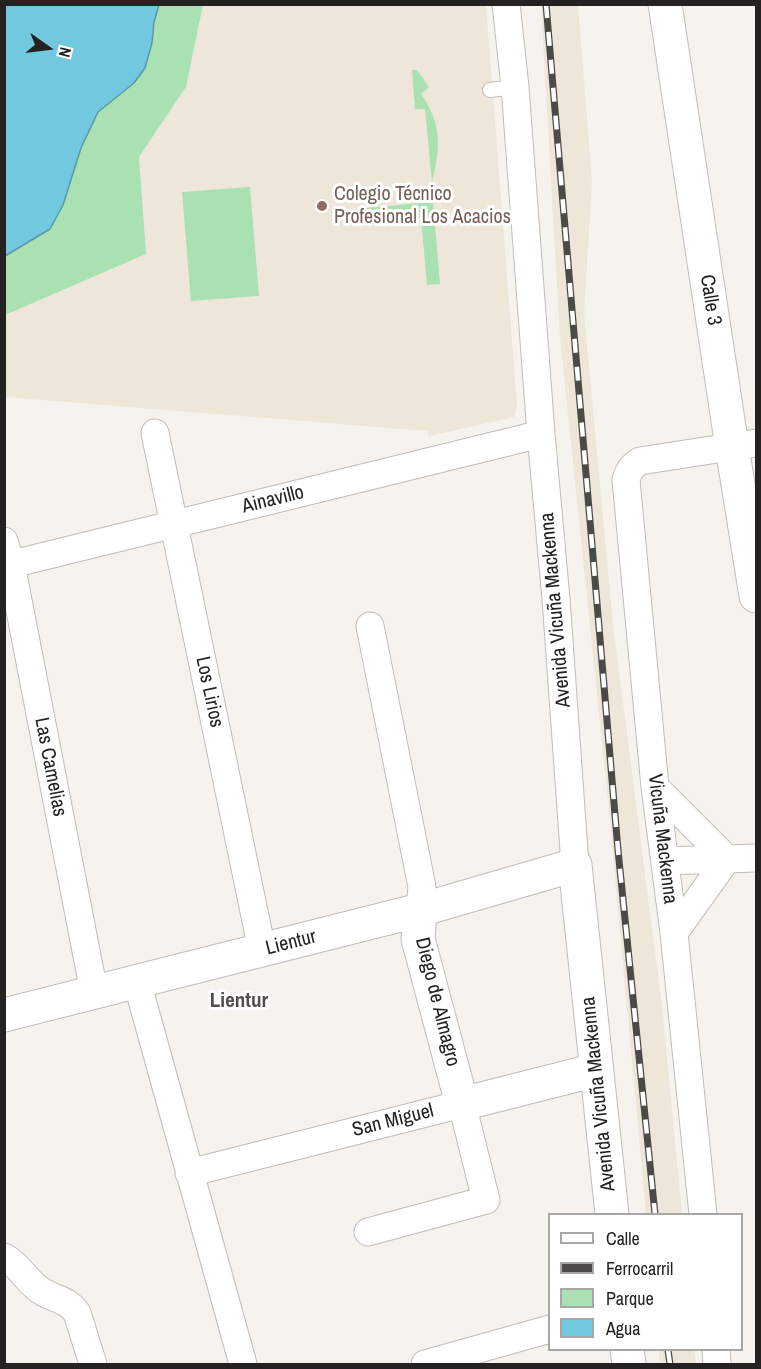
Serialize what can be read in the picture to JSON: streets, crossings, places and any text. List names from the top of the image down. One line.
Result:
{"streets":{"street":["Calle 3","Ainavillo","Avenida Vicuña Mackenna","Los Lirios","Las Camelias","Vicuña Mackenna","Lientur","Diego de Almagro","San Miguel"]},"crossings":[["Calle 3","Vicuña Mackenna"],["Ainavillo","Avenida Vicuña Mackenna"],["Ainavillo","Los Lirios"],["Ainavillo","Las Camelias"],["Avenida Vicuña Mackenna","Lientur"],["Avenida Vicuña Mackenna","San Miguel"],["Los Lirios","Lientur"],["Las Camelias","Lientur"],["Lientur","Diego de Almagro"],["Diego de Almagro","San Miguel"]],"districts":["Lientur"],"places":["Colegio Técnico Profesional Los Acacios"],"legend":["Calle","Ferrocarril","Parque","Agua"],"north":"right"}
